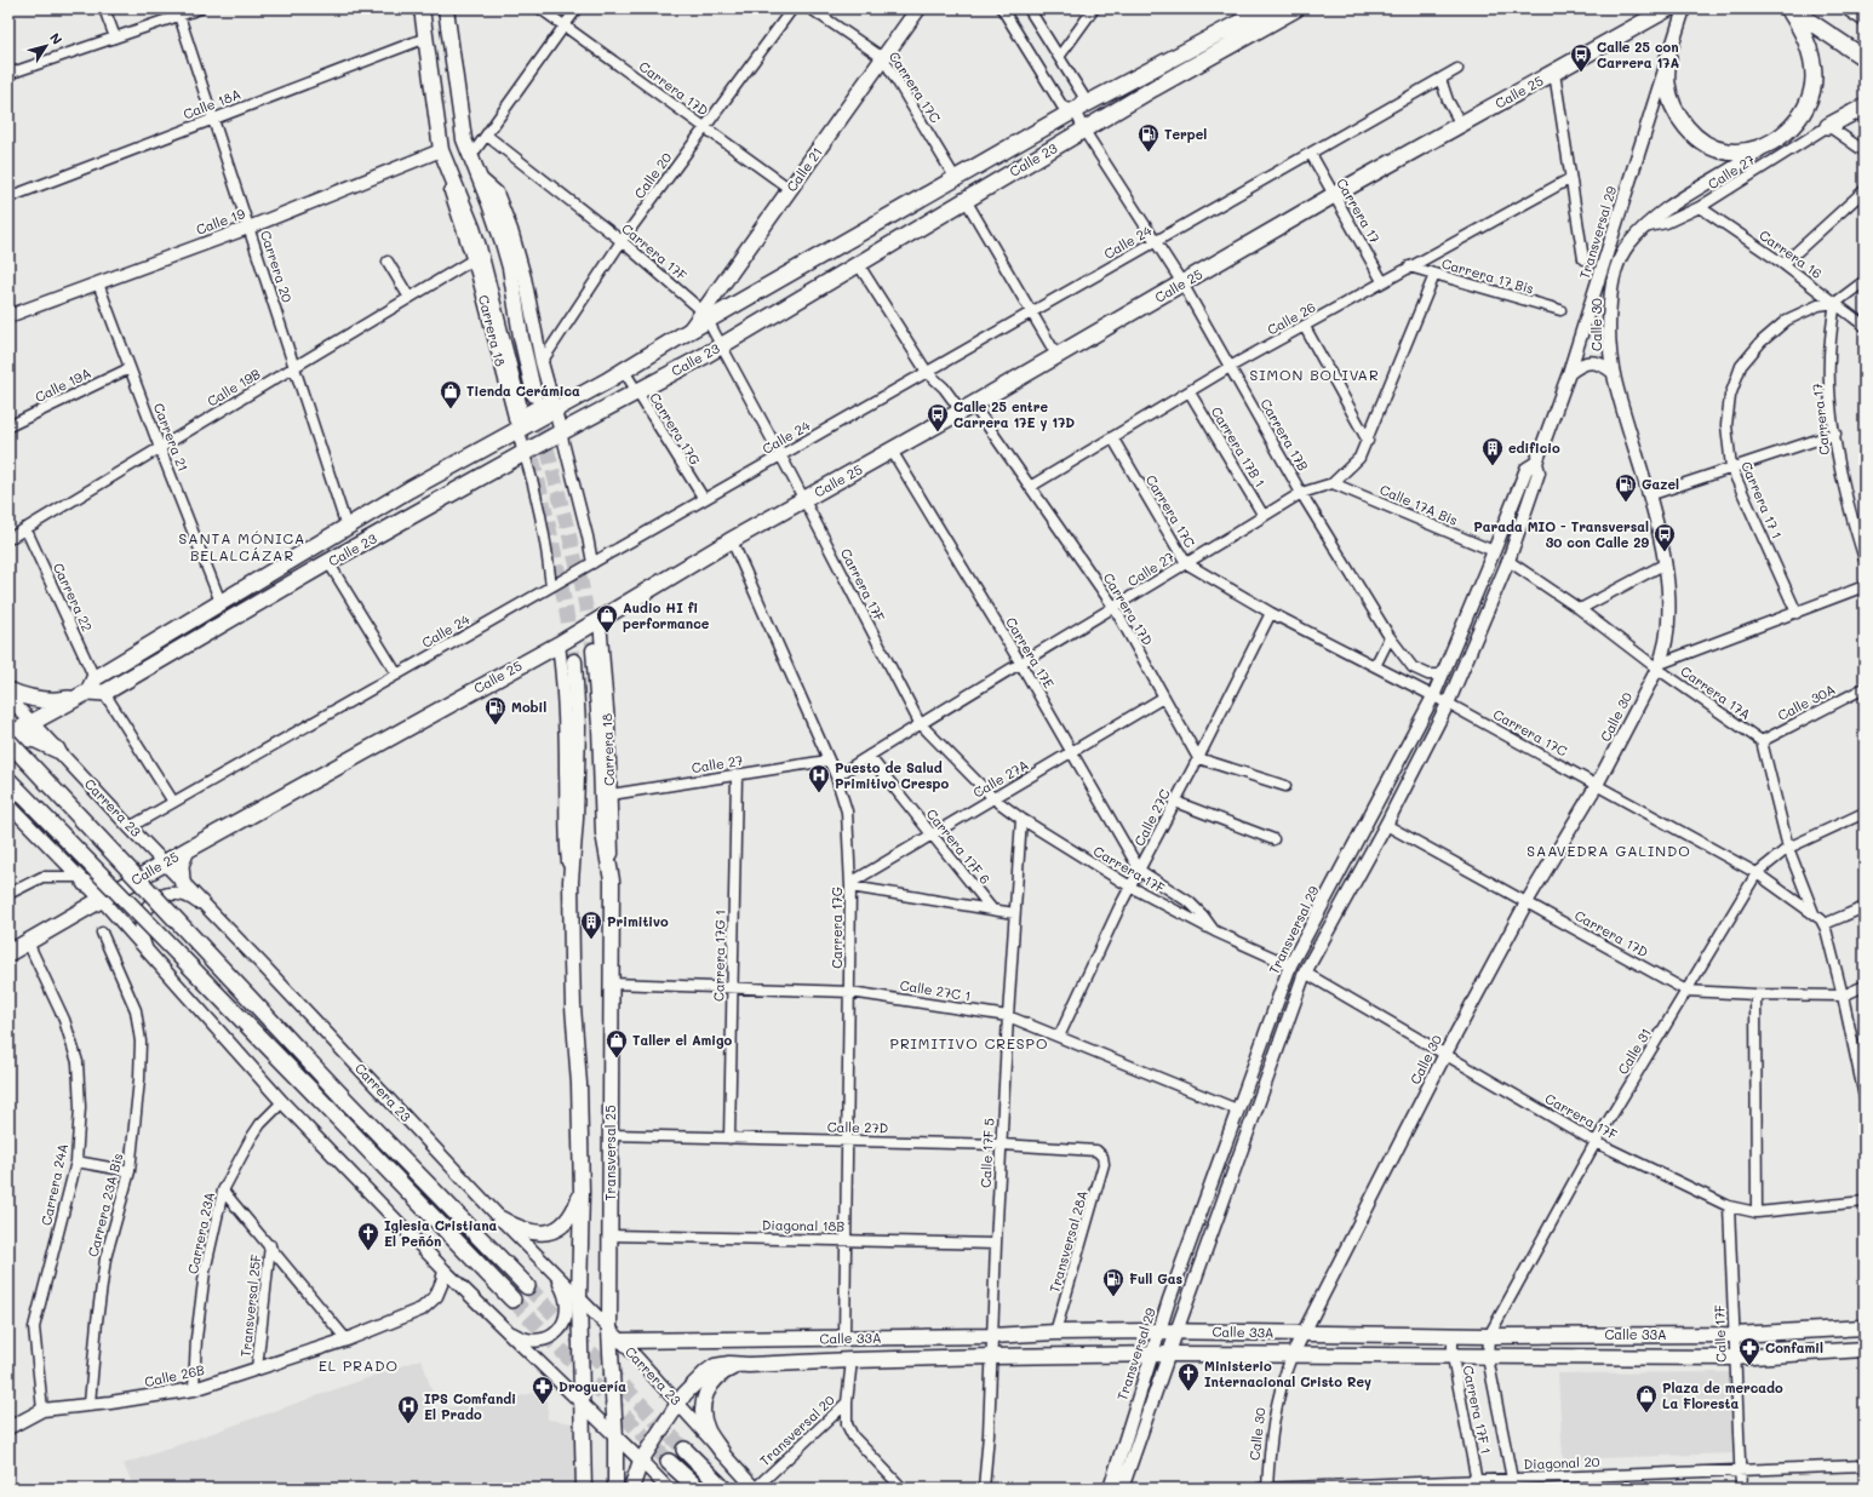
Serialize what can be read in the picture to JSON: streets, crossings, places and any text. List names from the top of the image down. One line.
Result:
{"streets":{"main road":["Calle 25","Calle 23","Calle 21","Carrera 18","Transversal 25","Calle 33A"],"street":["Carrera 17C","Carrera 17D","Calle 18A","Calle 27","Calle 20","Carrera 17","Calle 19","Transversal 29","Calle 24","Carrera 17F","Carrera 16","Carrera 20","Carrera 17 Bis","Calle 26","Calle 30","Calle 19A","Calle 19B","Carrera 17G","Carrera 17B","Carrera 21","Carrera 17B 1","Carrera 17 1","Calle 17A Bis","Carrera 22","Carrera 17E","Carrera 17A","Calle 30A","Calle 27A","Carrera 23","Calle 27C","Carrera 17F 6","Carrera 17G 1","Calle 27C 1","Calle 31","Calle 27D","Calle 17F 5","Carrera 24A","Carrera 23A Bis","Diagonal 18B","Carrera 23A","Transversal 28A","Transversal 25F","Calle 17F","Calle 26B","Carrera 17F 1","Transversal 20","Diagonal 20"]},"crossings":[["Carrera 17C","Calle 23"],["Carrera 17C","Calle 21"],["Carrera 17C","Calle 27"],["Carrera 17C","Transversal 29"],["Carrera 17C","Calle 26"],["Carrera 17C","Calle 30"],["Carrera 17C","Calle 27C"],["Carrera 17C","Calle 31"],["Carrera 17D","Calle 25"],["Carrera 17D","Calle 23"],["Carrera 17D","Calle 21"],["Carrera 17D","Calle 27"],["Carrera 17D","Calle 20"],["Carrera 17D","Transversal 29"],["Carrera 17D","Calle 24"],["Carrera 17D","Calle 26"],["Carrera 17D","Calle 30"],["Carrera 17D","Calle 27A"],["Carrera 17D","Calle 27C"],["Carrera 17D","Calle 31"],["Calle 25","Carrera 17"],["Calle 25","Carrera 17F"],["Calle 25","Carrera 18"],["Calle 25","Carrera 17G"],["Calle 25","Carrera 17B"],["Calle 25","Carrera 17E"],["Calle 25","Carrera 23"],["Calle 25","Carrera 24A"],["Calle 18A","Carrera 20"],["Calle 18A","Carrera 18"],["Calle 23","Calle 21"],["Calle 23","Carrera 17F"],["Calle 23","Carrera 20"],["Calle 23","Carrera 18"],["Calle 23","Carrera 17G"],["Calle 23","Carrera 17B"],["Calle 23","Carrera 21"],["Calle 23","Carrera 22"],["Calle 23","Carrera 23"],["Calle 21","Carrera 17F"],["Calle 27","Carrera 17F"],["Calle 27","Carrera 16"],["Calle 27","Carrera 17 Bis"],["Calle 27","Calle 30"],["Calle 27","Carrera 18"],["Calle 27","Carrera 17G"],["Calle 27","Carrera 17B"],["Calle 27","Carrera 17B 1"],["Calle 27","Calle 17A Bis"],["Calle 27","Carrera 17E"],["Calle 27","Carrera 17F 6"],["Calle 27","Carrera 17G 1"],["Calle 20","Carrera 17F"],["Calle 20","Carrera 18"],["Carrera 17","Calle 24"],["Carrera 17","Carrera 16"],["Carrera 17","Calle 26"],["Carrera 17","Carrera 17 1"],["Calle 19","Carrera 20"],["Calle 19","Carrera 18"],["Calle 19","Carrera 21"],["Transversal 29","Carrera 17F"],["Transversal 29","Carrera 17B"],["Transversal 29","Calle 17A Bis"],["Transversal 29","Carrera 17A"],["Transversal 29","Calle 27C 1"],["Transversal 29","Calle 33A"],["Calle 24","Carrera 17F"],["Calle 24","Carrera 18"],["Calle 24","Carrera 17G"],["Calle 24","Carrera 17B"],["Calle 24","Carrera 22"],["Calle 24","Carrera 23"],["Carrera 17F","Calle 30"],["Carrera 17F","Calle 27A"],["Carrera 17F","Calle 27C"],["Carrera 17F","Calle 31"],["Carrera 17F","Calle 17F 5"],["Carrera 17F","Calle 17F"],["Carrera 16","Carrera 17 1"],["Carrera 20","Calle 19B"],["Carrera 17 Bis","Calle 26"],["Calle 26","Carrera 17B"],["Calle 26","Carrera 17B 1"],["Calle 30","Carrera 17A"],["Calle 30","Calle 33A"],["Calle 30","Diagonal 20"],["Carrera 18","Calle 19B"],["Carrera 18","Transversal 25"],["Calle 19A","Carrera 21"],["Calle 19B","Carrera 21"],["Calle 19B","Carrera 22"],["Carrera 17G","Calle 27A"],["Carrera 17G","Calle 27C 1"],["Carrera 17G","Calle 27D"],["Carrera 17G","Diagonal 18B"],["Carrera 17G","Calle 33A"],["Carrera 17E","Calle 27A"],["Carrera 17E","Calle 27C"],["Carrera 17A","Calle 30A"],["Calle 27A","Carrera 17F 6"],["Carrera 23","Transversal 25"],["Carrera 23","Calle 33A"],["Carrera 23","Transversal 20"],["Calle 27C","Calle 27C 1"],["Carrera 17G 1","Calle 27C 1"],["Carrera 17G 1","Calle 27D"],["Calle 27C 1","Transversal 25"],["Calle 27C 1","Calle 17F 5"],["Calle 31","Calle 33A"],["Calle 31","Carrera 17F 1"],["Calle 27D","Transversal 25"],["Calle 27D","Calle 17F 5"],["Calle 27D","Transversal 28A"],["Transversal 25","Diagonal 18B"],["Calle 17F 5","Diagonal 18B"],["Calle 17F 5","Calle 33A"],["Carrera 24A","Calle 26B"],["Carrera 23A Bis","Calle 26B"],["Carrera 23A","Calle 26B"],["Transversal 28A","Calle 33A"],["Transversal 25F","Calle 26B"],["Calle 33A","Calle 17F"],["Calle 33A","Carrera 17F 1"],["Calle 33A","Transversal 20"],["Calle 17F","Diagonal 20"],["Carrera 17F 1","Diagonal 20"]],"districts":["SIMON BOLIVAR","SANTA MÓNICA BELALCÁZAR","SAAVEDRA GALINDO","PRIMITIVO CRESPO","EL PRADO"],"places":{"bus stop":["Calle 25 con Carrera 17A","Calle 25 entre Carrera 17E y 17D","Parada MIO - Transversal 30 con Calle 29"],"fuel station":["Terpel","Gazel","Mobil","Full Gas"],"shop":["Tienda Cerámica","Audio HI fi performance","Taller el Amigo","Plaza de mercado La Floresta"],"building":["edificio","Primitivo"],"hospital":["Puesto de Salud Primitivo Crespo","IPS Comfandi El Prado"],"church":["Iglesia Cristiana El Peñón","Ministerio Internacional Cristo Rey"],"pharmacy":["Confamil","Droguería"]},"north":"top right"}
